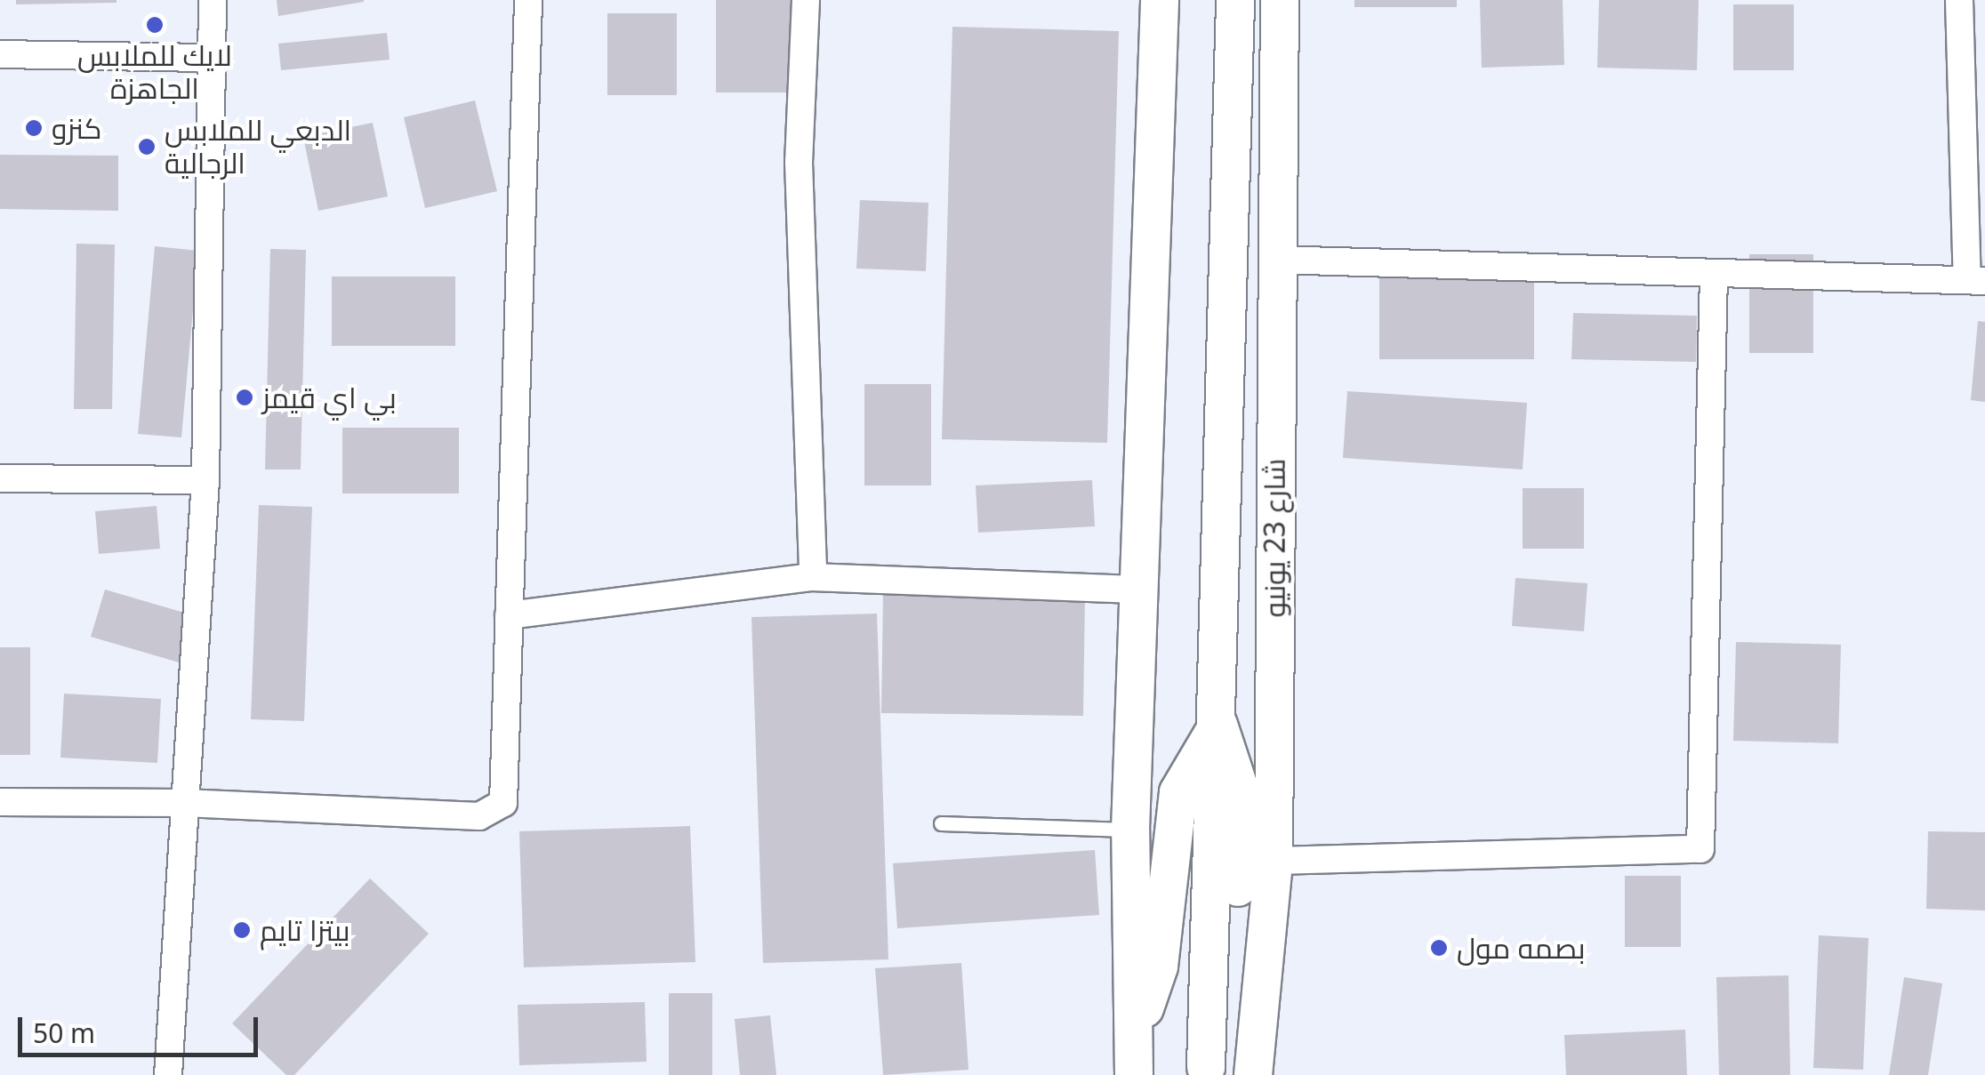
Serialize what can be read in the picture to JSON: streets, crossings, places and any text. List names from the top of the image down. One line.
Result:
{"streets":{"street":["شارع 23 يونيو"]},"places":["لايك للملابس الجاهزة","كنزو","الدبعي للملابس الرجالية","بي اي قيمز","بيتزا تايم","بصمه مول"],"scale_bar":"50 m"}
